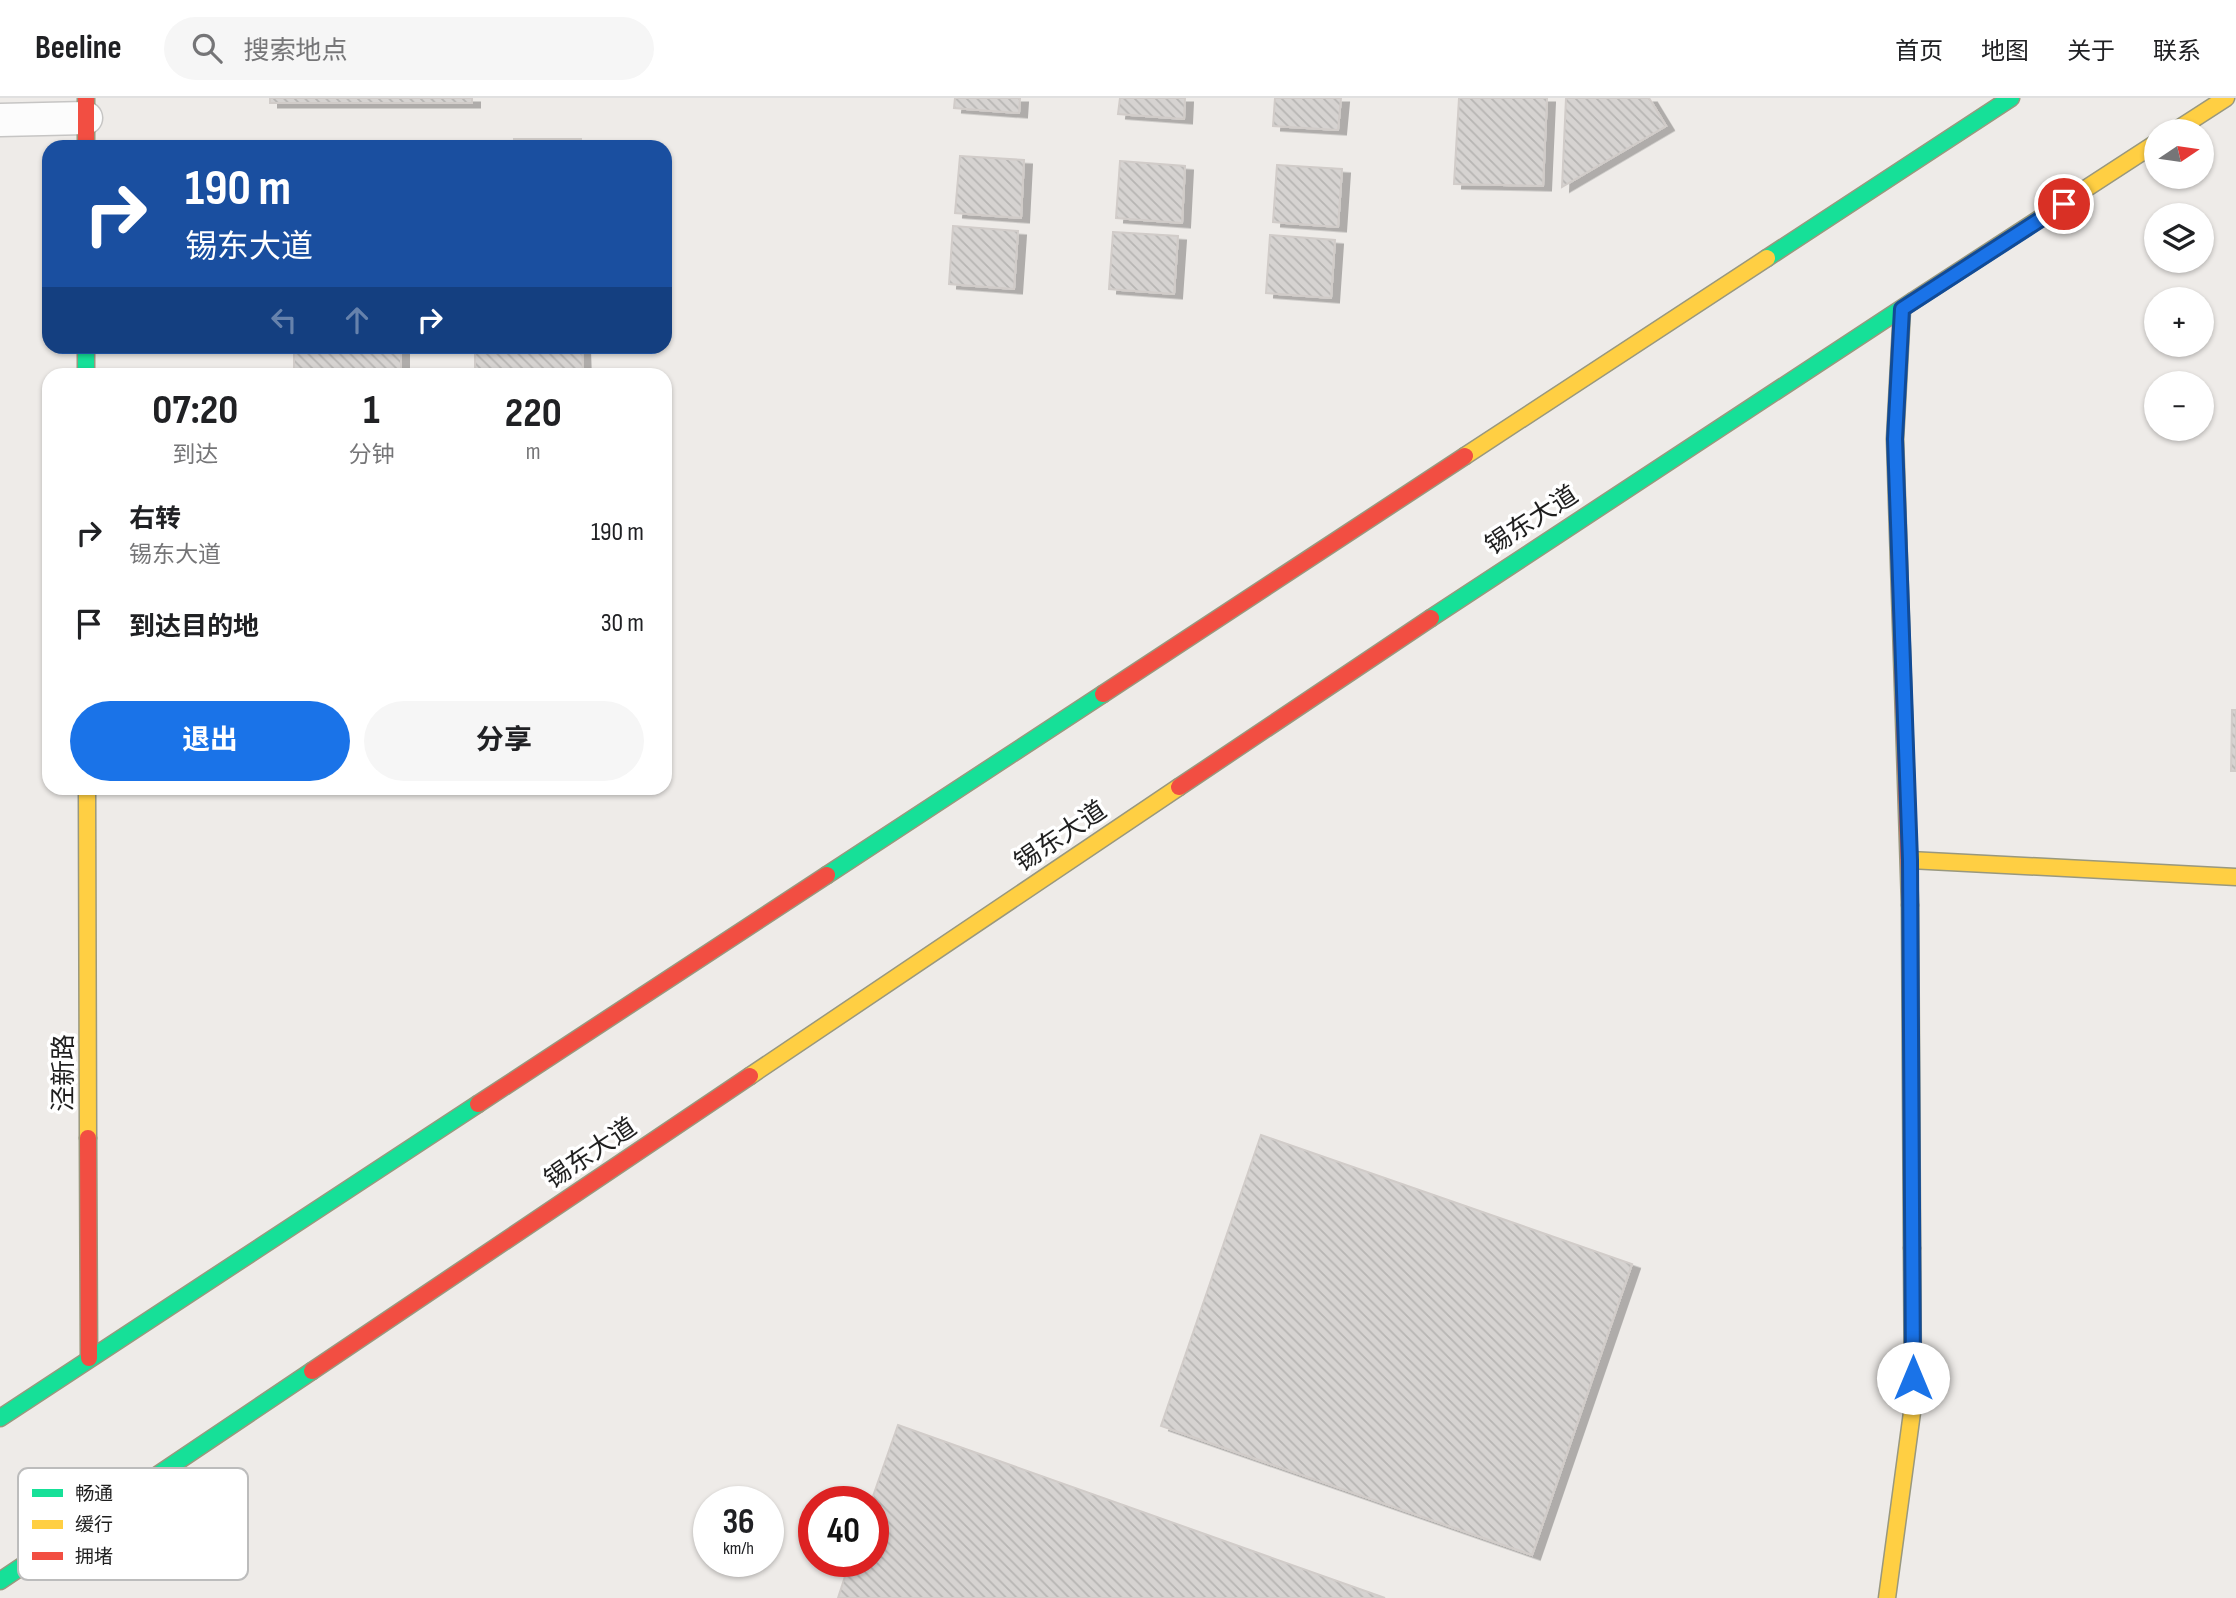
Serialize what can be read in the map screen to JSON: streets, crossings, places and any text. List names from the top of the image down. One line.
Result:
{"streets":{"main road":["锡东大道","泾新路"]},"legend":["畅通","缓行","拥堵"],"north":"right","page":{"header":"Beeline","search":"搜索地点","nav":["首页","地图","关于","联系"],"map_buttons":["+","−"],"turn":["190 m","锡东大道"],"eta":["07:20","到达","1","分钟","220","m"],"list":[{"name":"右转","note":"锡东大道","value":"190 m"},{"name":"到达目的地","value":"30 m"}],"buttons":["退出","分享"],"speed":"36 km/h","limit":"40"}}
